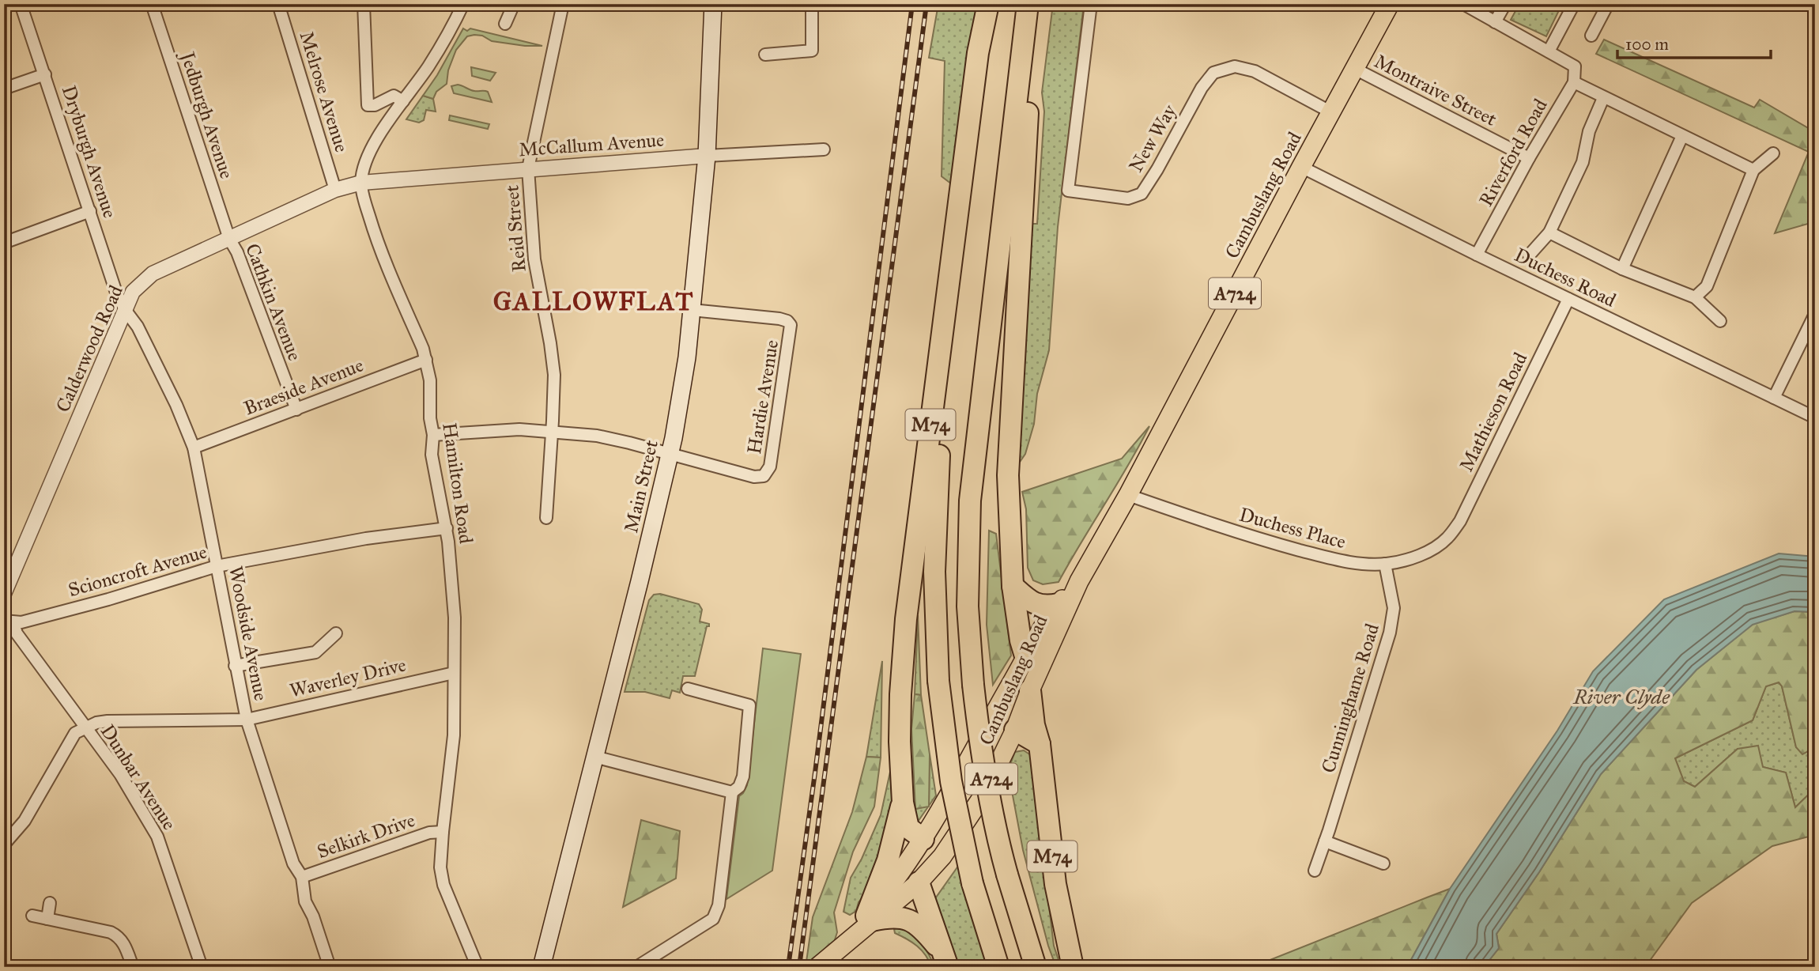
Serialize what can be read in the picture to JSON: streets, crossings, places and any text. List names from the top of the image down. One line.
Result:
{"streets":{"highway":["M74"],"main road":["Cambuslang Road","A724","Main Street"],"street":["Montraive Street","Melrose Avenue","Jedburgh Avenue","New Way","McCallum Avenue","Dryburgh Avenue","Riverford Road","Reid Street","Duchess Road","Cathkin Avenue","Calderwood Road","Braeside Avenue","Hardie Avenue","Mathieson Road","Hamilton Road","Duchess Place","Scioncroft Avenue","Woodside Avenue","Waverley Drive","Cunninghame Road","Dunbar Avenue","Selkirk Drive"]},"crossings":[["Montraive Street","Riverford Road"],["Montraive Street","Cambuslang Road"],["Melrose Avenue","Calderwood Road"],["Jedburgh Avenue","Cathkin Avenue"],["Jedburgh Avenue","Calderwood Road"],["New Way","Cambuslang Road"],["McCallum Avenue","Reid Street"],["McCallum Avenue","Calderwood Road"],["McCallum Avenue","Hamilton Road"],["McCallum Avenue","Main Street"],["Dryburgh Avenue","Calderwood Road"],["Dryburgh Avenue","Woodside Avenue"],["Riverford Road","Duchess Road"],["Cambuslang Road","Duchess Road"],["Cambuslang Road","M74"],["Cambuslang Road","Duchess Place"],["Duchess Road","Mathieson Road"],["Cathkin Avenue","Calderwood Road"],["Cathkin Avenue","Braeside Avenue"],["Calderwood Road","Hamilton Road"],["Calderwood Road","Woodside Avenue"],["Braeside Avenue","Hamilton Road"],["Braeside Avenue","Woodside Avenue"],["Hardie Avenue","Main Street"],["Mathieson Road","Duchess Place"],["Hamilton Road","Scioncroft Avenue"],["Hamilton Road","Waverley Drive"],["Hamilton Road","Selkirk Drive"],["Duchess Place","Cunninghame Road"],["Scioncroft Avenue","Woodside Avenue"],["Scioncroft Avenue","Dunbar Avenue"],["Woodside Avenue","Waverley Drive"],["Woodside Avenue","Selkirk Drive"],["Waverley Drive","Dunbar Avenue"]],"districts":["GALLOWFLAT"],"water":["River Clyde"],"scale_bar":"100 m"}
